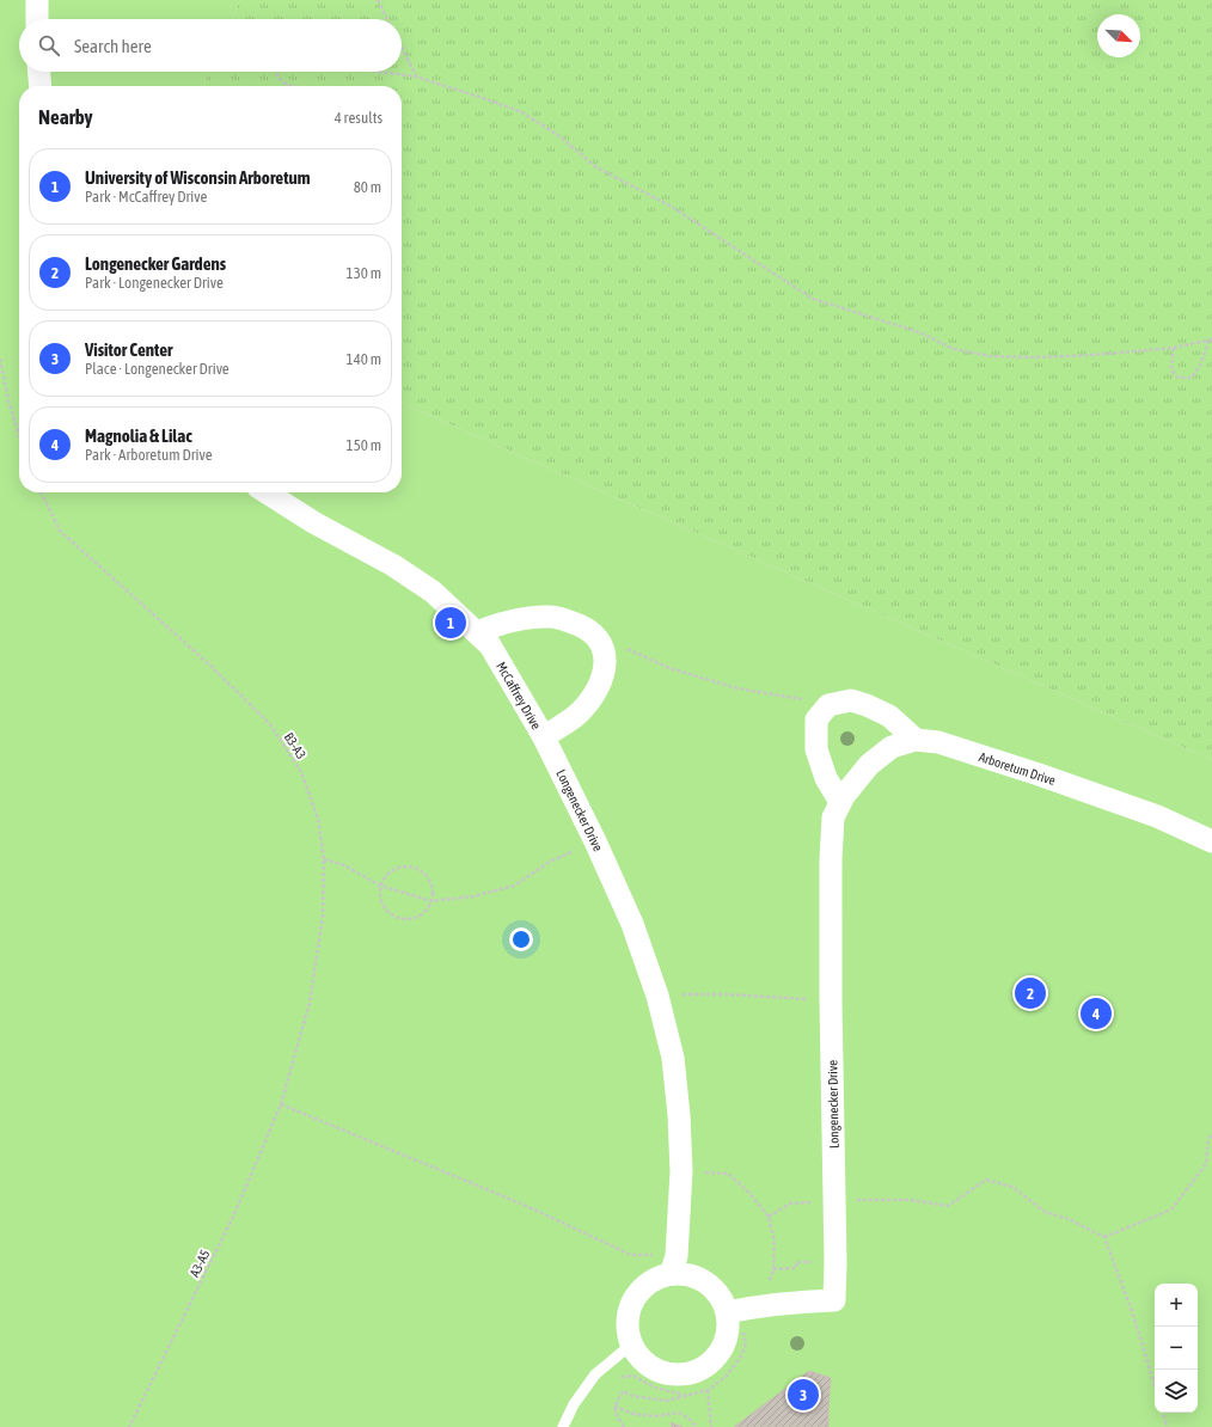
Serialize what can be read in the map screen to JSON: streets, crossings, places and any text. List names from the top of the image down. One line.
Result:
{"streets":{"street":["McCaffrey Drive","Arboretum Drive","Longenecker Drive"],"path":["B3-A3","A3-A5"]},"crossings":[["McCaffrey Drive","Longenecker Drive"],["B3-A3","A3-A5"],["Arboretum Drive","Longenecker Drive"]],"north":"bottom right","page":{"search":"Search here","heading":["Nearby","4 results"],"list":[{"mark":"1","name":"University of Wisconsin Arboretum","note":"Park · McCaffrey Drive","value":"80 m"},{"mark":"2","name":"Longenecker Gardens","note":"Park · Longenecker Drive","value":"130 m"},{"mark":"3","name":"Visitor Center","note":"Place · Longenecker Drive","value":"140 m"},{"mark":"4","name":"Magnolia & Lilac","note":"Park · Arboretum Drive","value":"150 m"}],"pins":["1","2","4","3"],"map_buttons":["+","−"]}}
